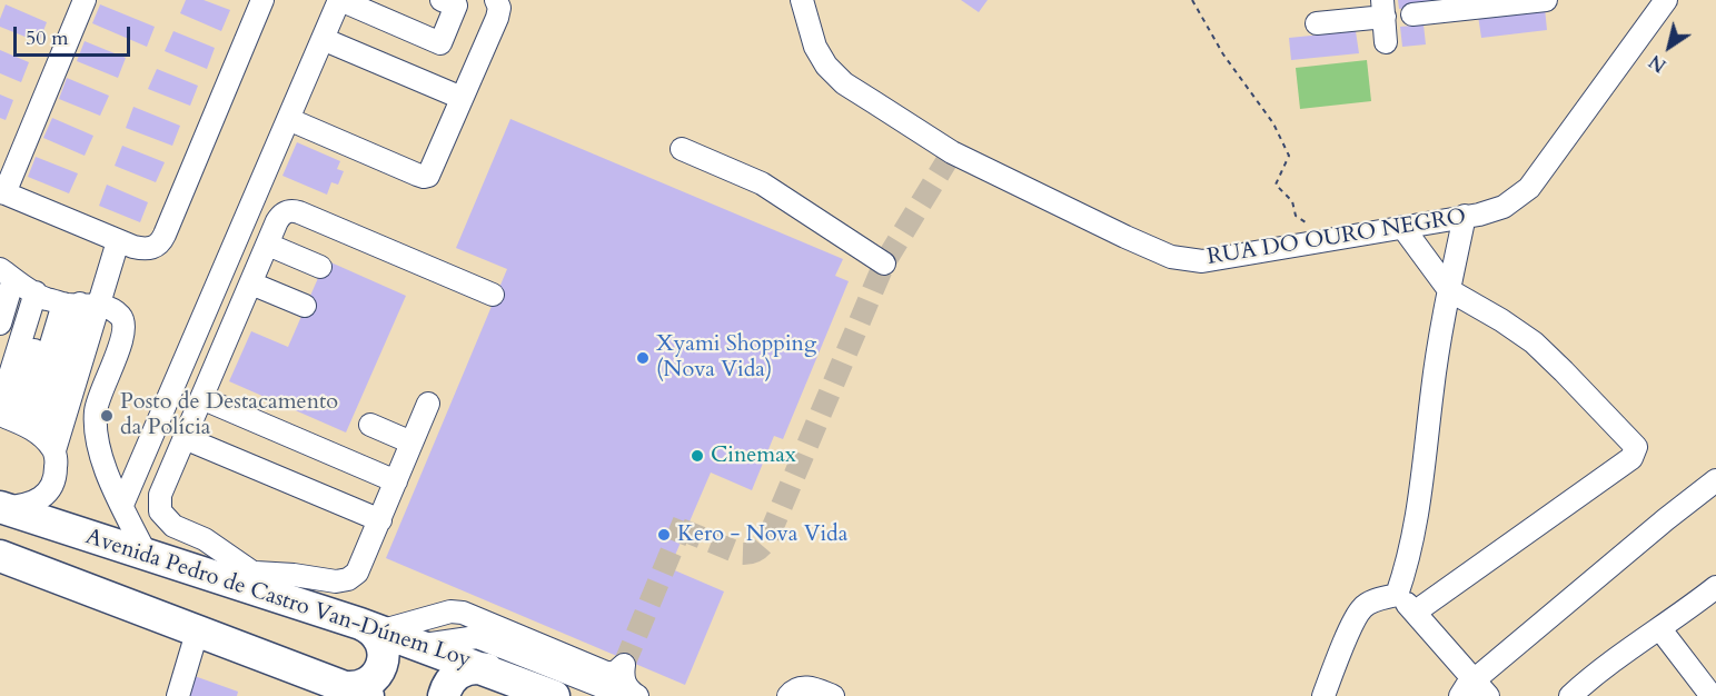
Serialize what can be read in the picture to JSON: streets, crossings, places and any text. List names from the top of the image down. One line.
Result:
{"streets":{"highway":["Avenida Pedro de Castro Van-Dúnem Loy"],"street":["RUA DO OURO NEGRO"]},"places":["Xyami Shopping (Nova Vida)","Posto de Destacamento da Polícia","Cinemax","Kero - Nova Vida"],"scale_bar":"50 m","north":"bottom left"}
